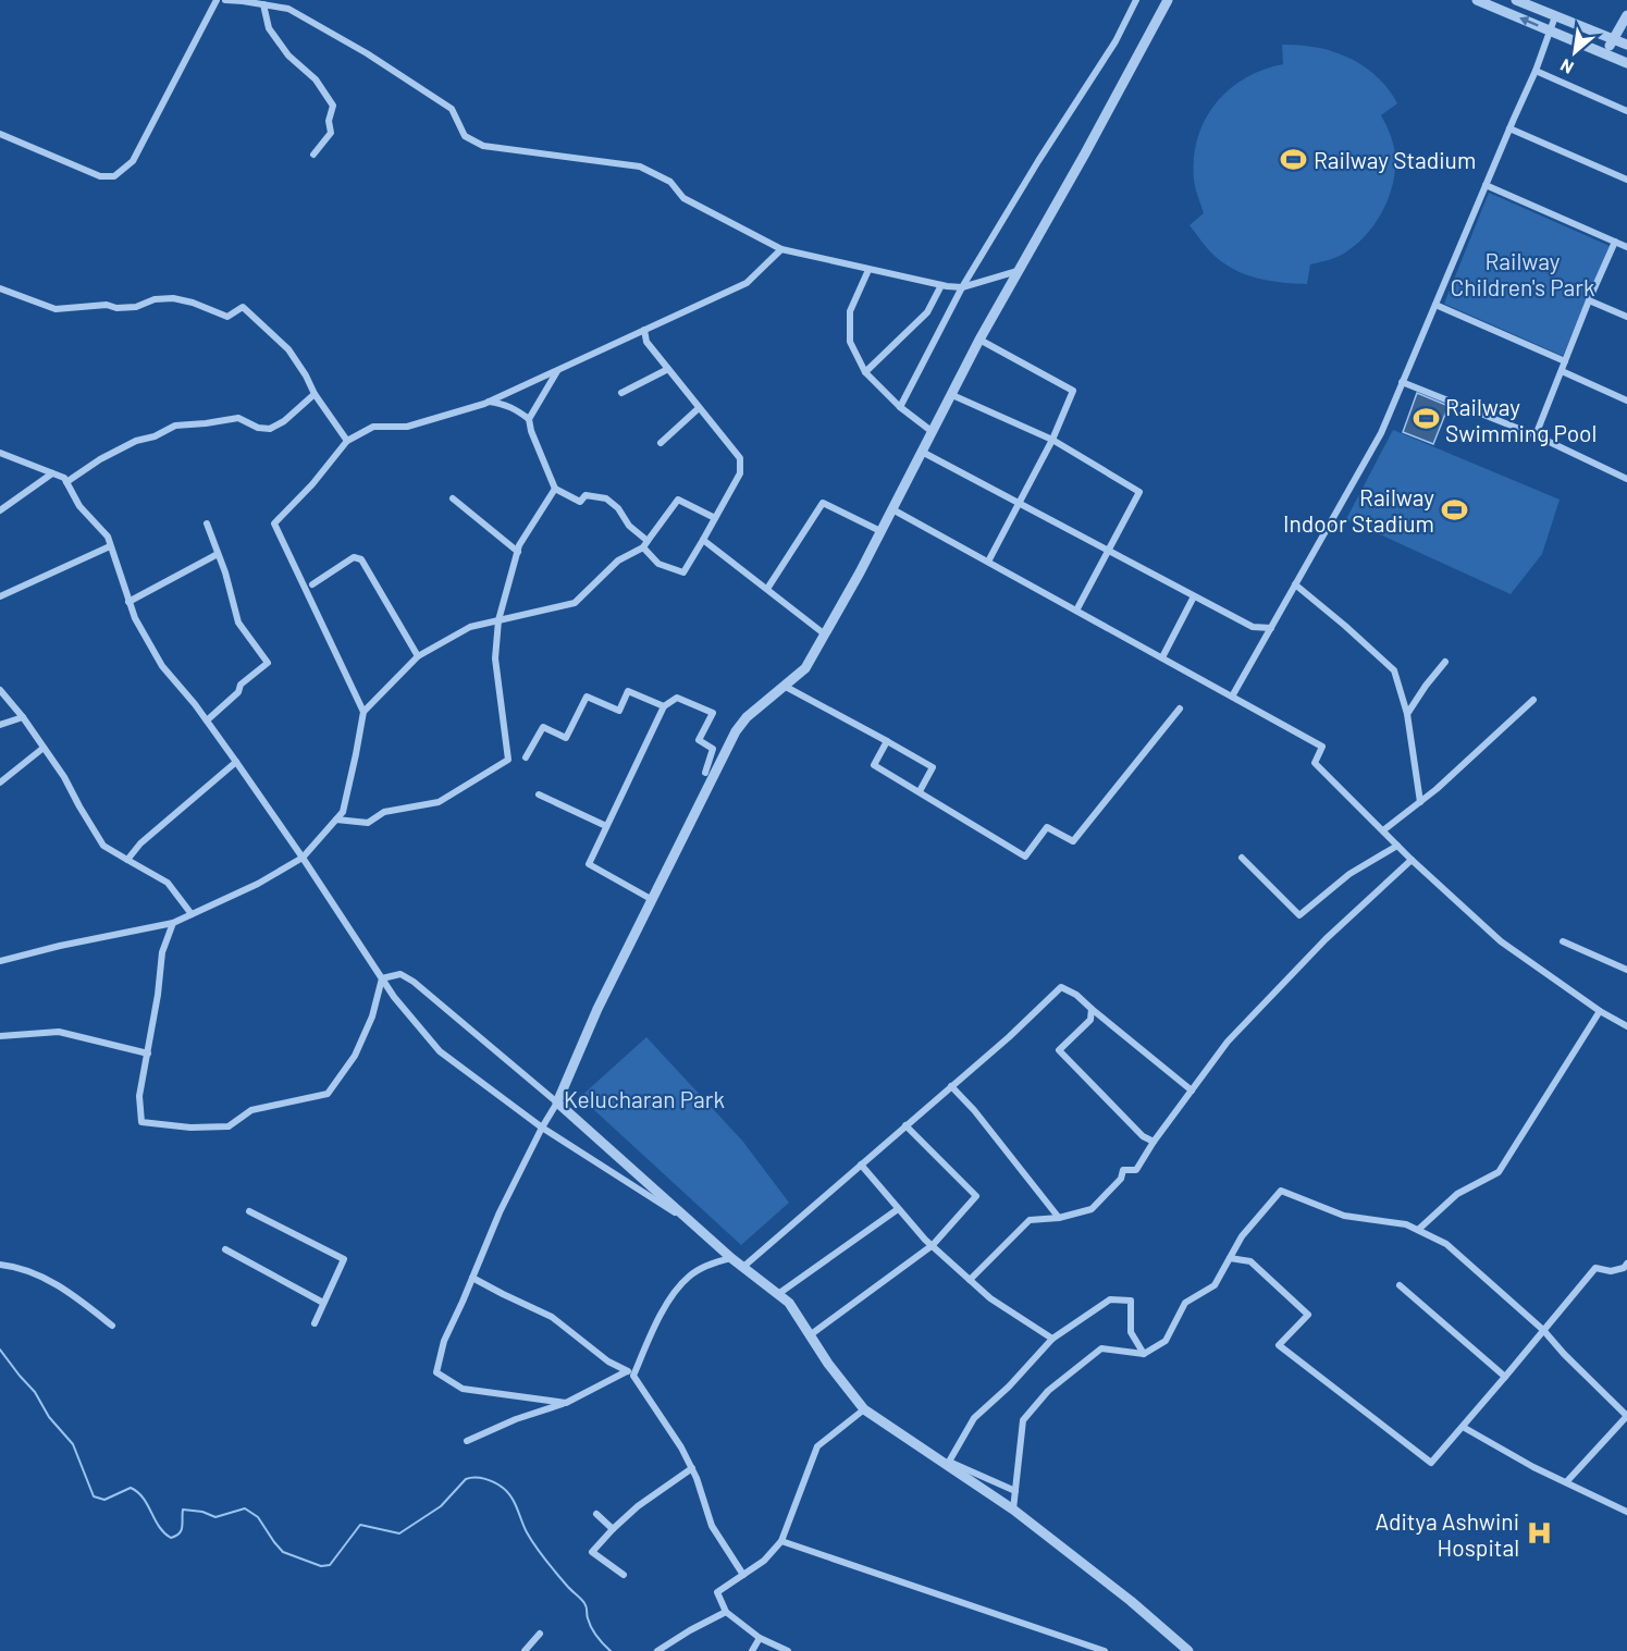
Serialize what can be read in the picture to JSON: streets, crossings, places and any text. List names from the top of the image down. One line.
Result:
{"parks":["Railway Children's Park","Kelucharan Park"],"places":{"sports":["Railway Stadium","Railway Swimming Pool","Railway Indoor Stadium"],"hospital":["Aditya Ashwini Hospital"]},"north":"bottom left"}
